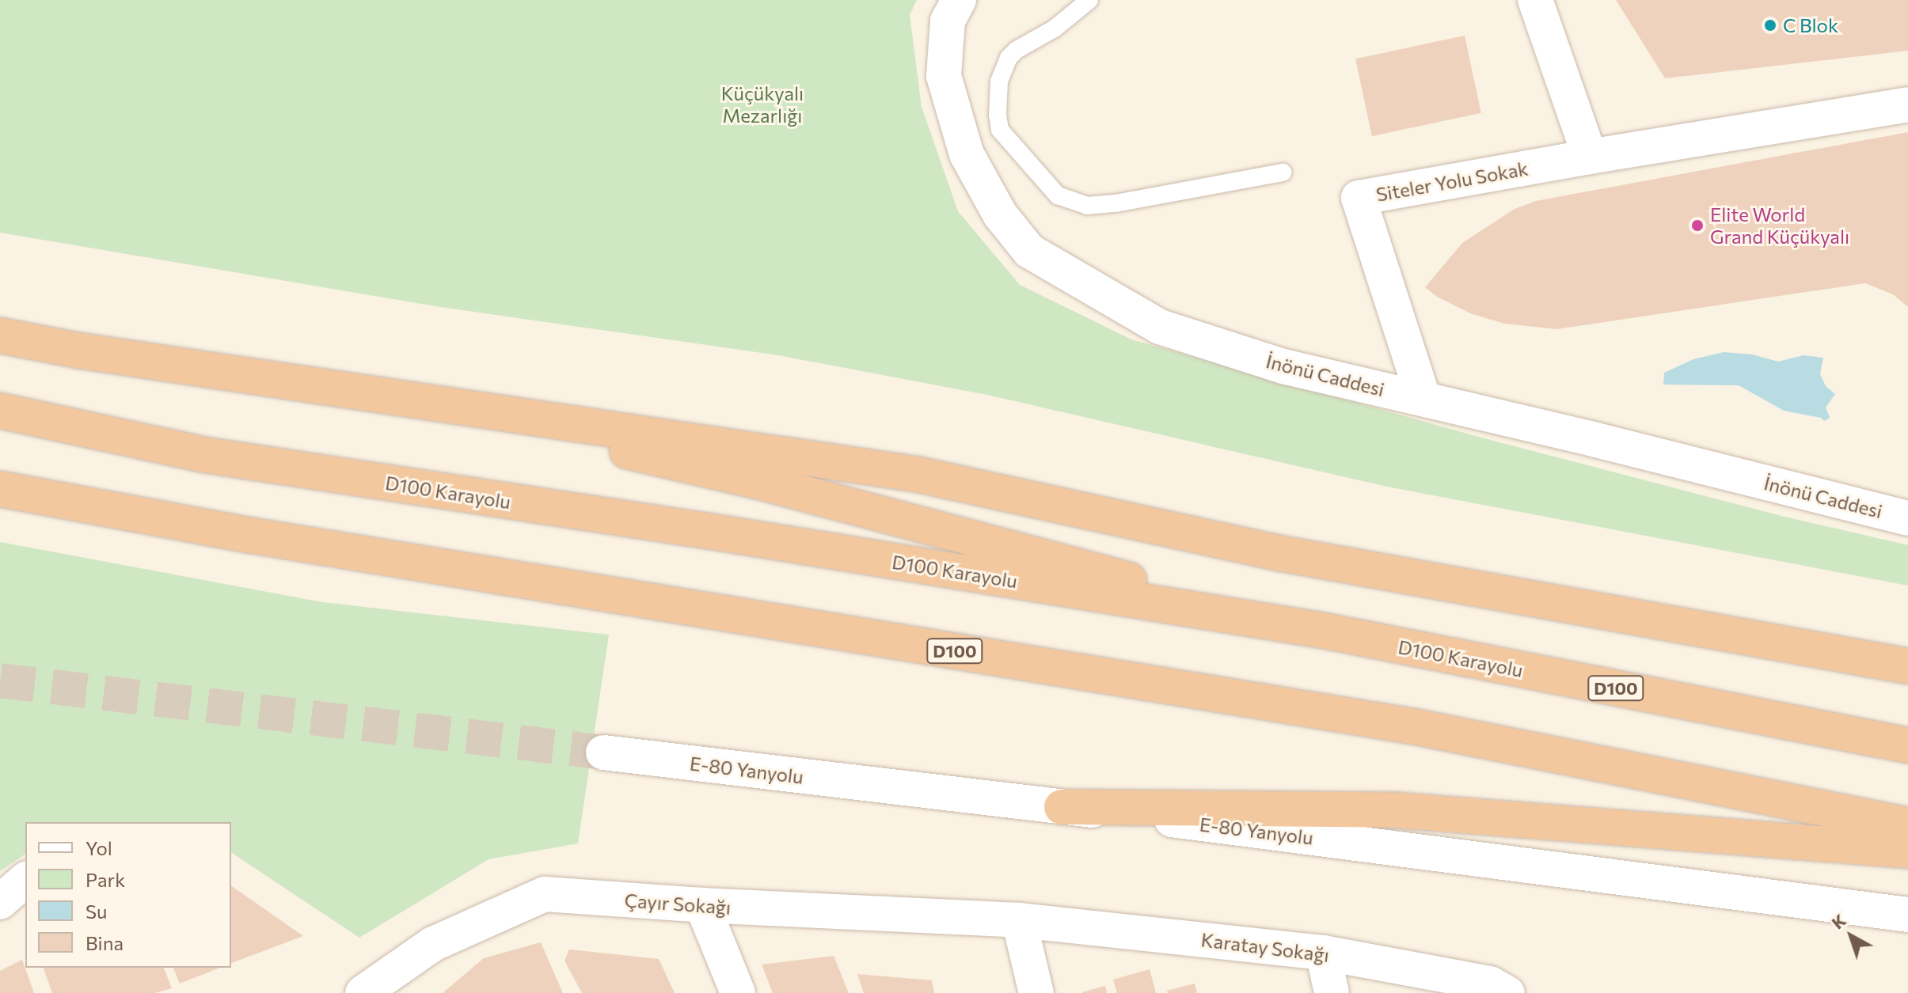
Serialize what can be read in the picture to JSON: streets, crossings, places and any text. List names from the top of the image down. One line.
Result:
{"streets":{"highway":["D100 Karayolu","D100"],"street":["Siteler Yolu Sokak","İnönü Caddesi","E-80 Yanyolu","Çayır Sokağı","Karatay Sokağı"]},"crossings":[["Siteler Yolu Sokak","İnönü Caddesi"],["Çayır Sokağı","Karatay Sokağı"]],"parks":["Küçükyalı Mezarlığı"],"places":["C Blok","Elite World Grand Küçükyalı"],"legend":["Yol","Park","Su","Bina"],"north":"top left"}
